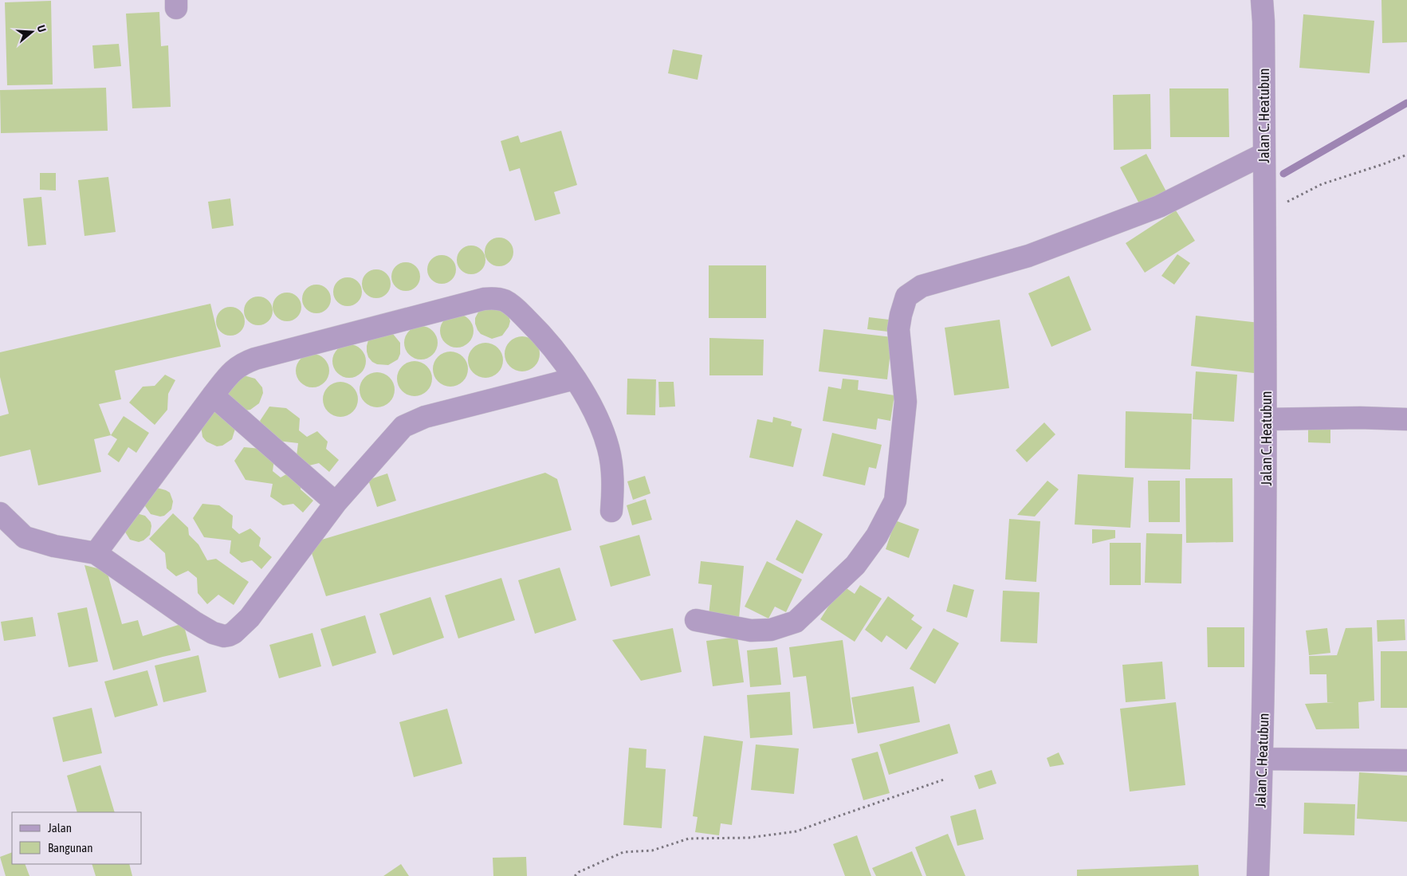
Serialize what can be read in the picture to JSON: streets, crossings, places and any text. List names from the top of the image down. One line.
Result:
{"streets":{"street":["Jalan C. Heatubun"]},"legend":["Jalan","Bangunan"],"north":"right"}
